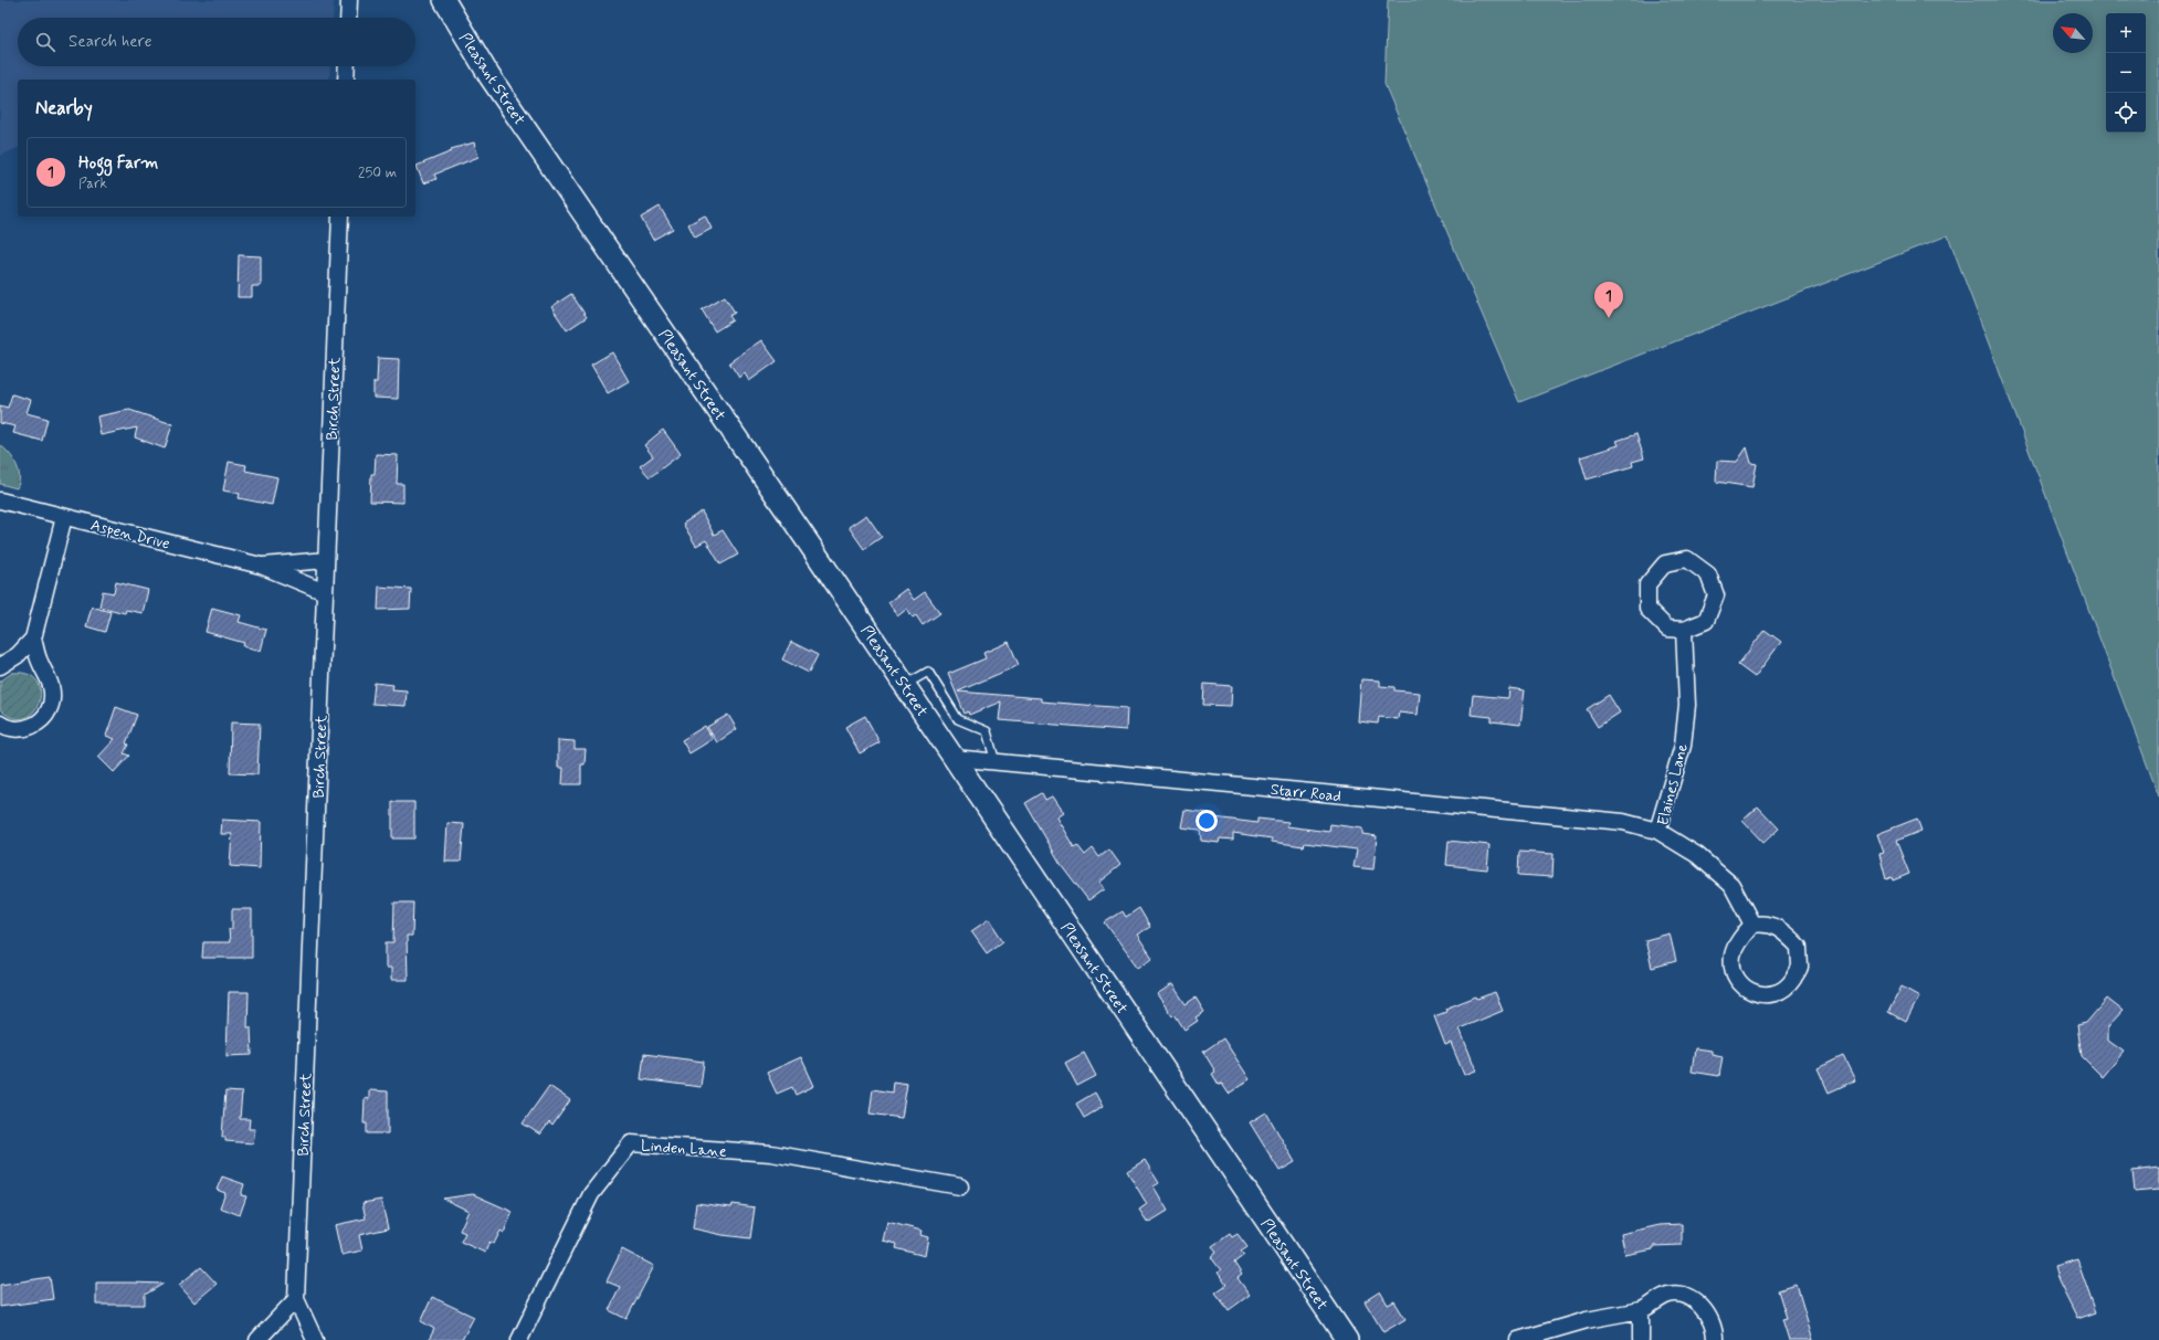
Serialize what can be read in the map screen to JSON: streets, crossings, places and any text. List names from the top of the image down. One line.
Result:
{"streets":{"main road":["Pleasant Street"],"street":["Birch Street","Aspen Drive","Elaines Lane","Starr Road","Linden Lane"]},"crossings":[["Pleasant Street","Starr Road"],["Birch Street","Aspen Drive"],["Elaines Lane","Starr Road"]],"north":"top left","page":{"map_buttons":["+","−"],"search":"Search here","heading":"Nearby","list":[{"mark":"1","name":"Hogg Farm","note":"Park","value":"250 m"}],"pins":"1"}}
